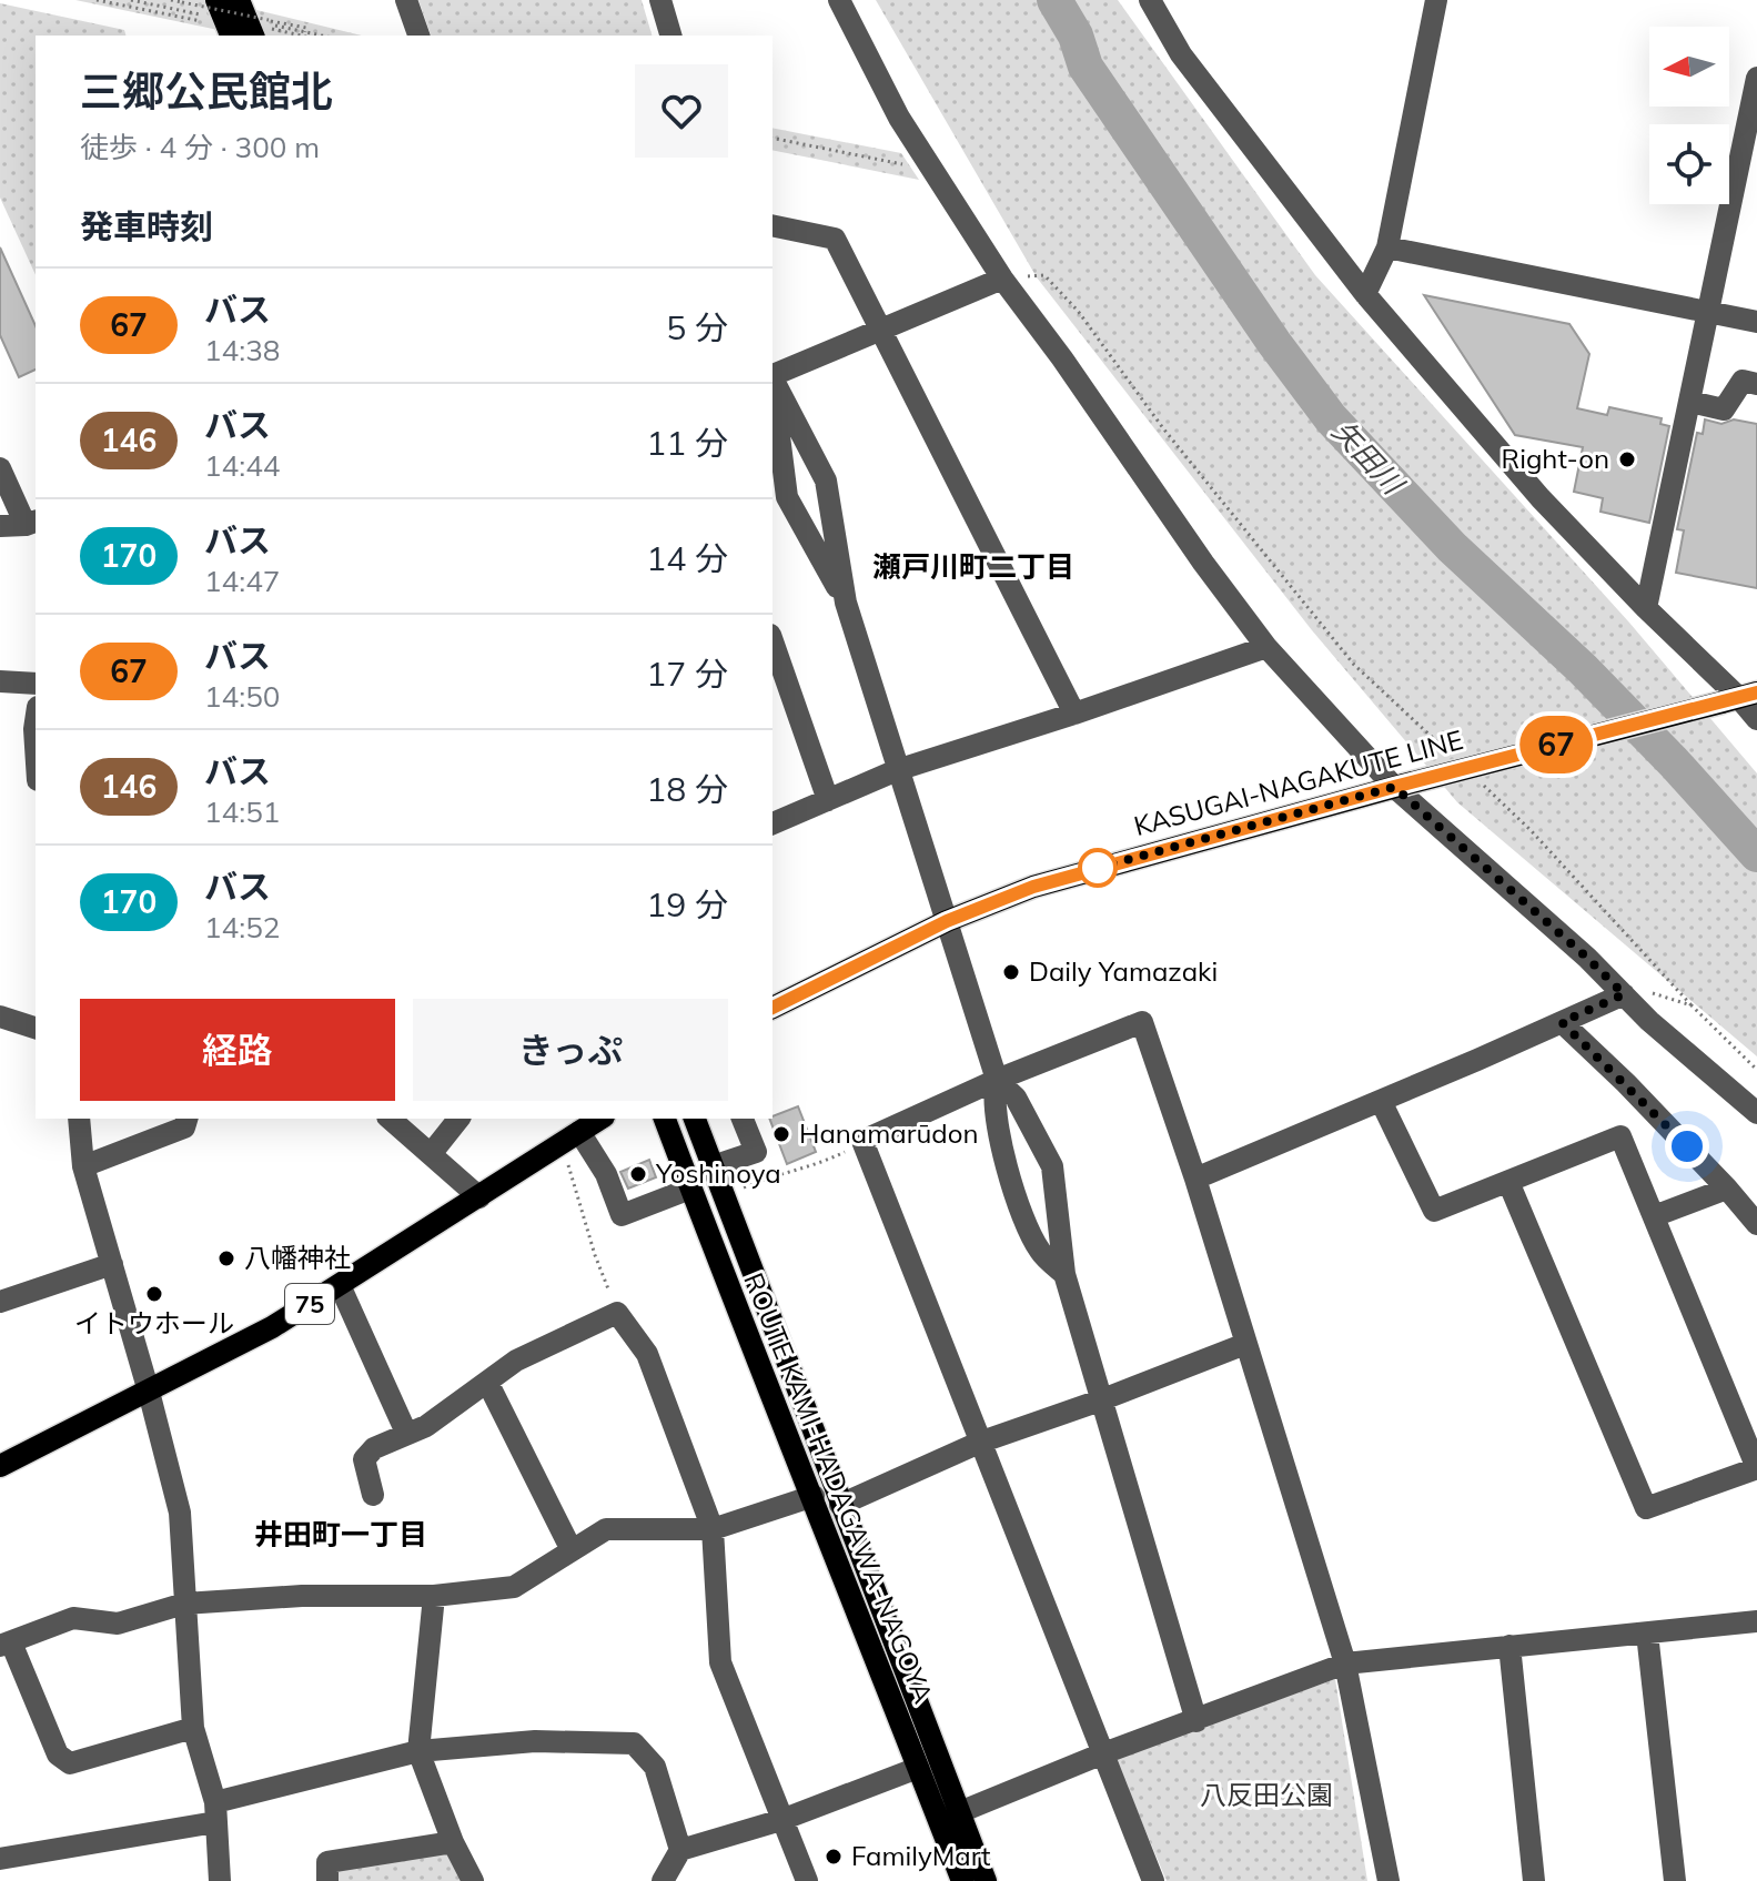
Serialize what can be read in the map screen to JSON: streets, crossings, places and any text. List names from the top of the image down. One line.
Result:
{"streets":{"main road":["KASUGAI-NAGAKUTE LINE","75","ROUTE KAMI-HADAGAWA-NAGOYA"]},"districts":["瀬戸川町二丁目","井田町一丁目"],"water":["矢田川"],"parks":["八反田公園"],"places":["Right-on","Daily Yamazaki","Hanamarūdon","Yoshinoya","八幡神社","イトウホール","FamilyMart"],"lines":["bus line 67"],"north":"left","page":{"on_map":"67","heading":[["三郷公民館北","徒歩 · 4 分 · 300 m"],"発車時刻"],"list":[{"mark":"67","name":"バス","note":"14:38","value":"5 分"},{"mark":"146","name":"バス","note":"14:44","value":"11 分"},{"mark":"170","name":"バス","note":"14:47","value":"14 分"},{"mark":"67","name":"バス","note":"14:50","value":"17 分"},{"mark":"146","name":"バス","note":"14:51","value":"18 分"},{"mark":"170","name":"バス","note":"14:52","value":"19 分"}],"buttons":["経路","きっぷ"]}}
